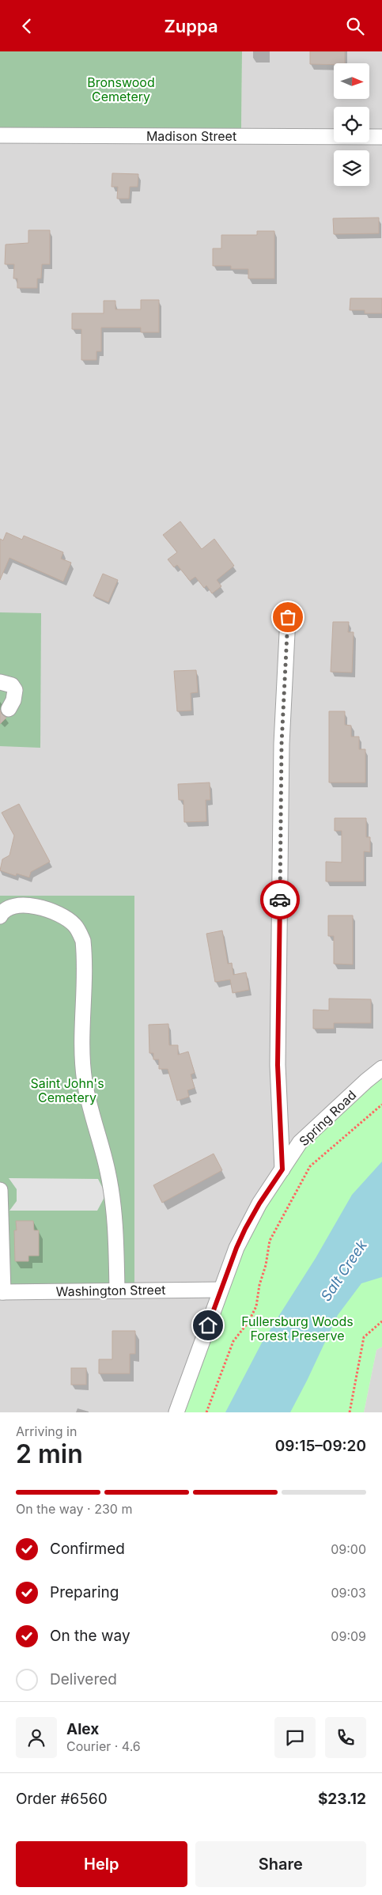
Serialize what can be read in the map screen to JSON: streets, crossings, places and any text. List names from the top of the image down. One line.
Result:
{"streets":{"street":["Madison Street","Spring Road","Washington Street"]},"crossings":[["Spring Road","Washington Street"]],"water":["Salt Creek"],"parks":["Bronswood Cemetery","Saint John's Cemetery","Fullersburg Woods Forest Preserve"],"north":"right","page":{"header":"Zuppa","heading":["2 min","Arriving in","09:15–09:20"],"panel":["Alex","Courier · 4.6","Order #6560","$23.12"],"bar":"On the way · 230 m","list":[["Confirmed","09:00"],["Preparing","09:03"],["On the way","09:09"],"Delivered"],"buttons":["Help","Share"]}}
